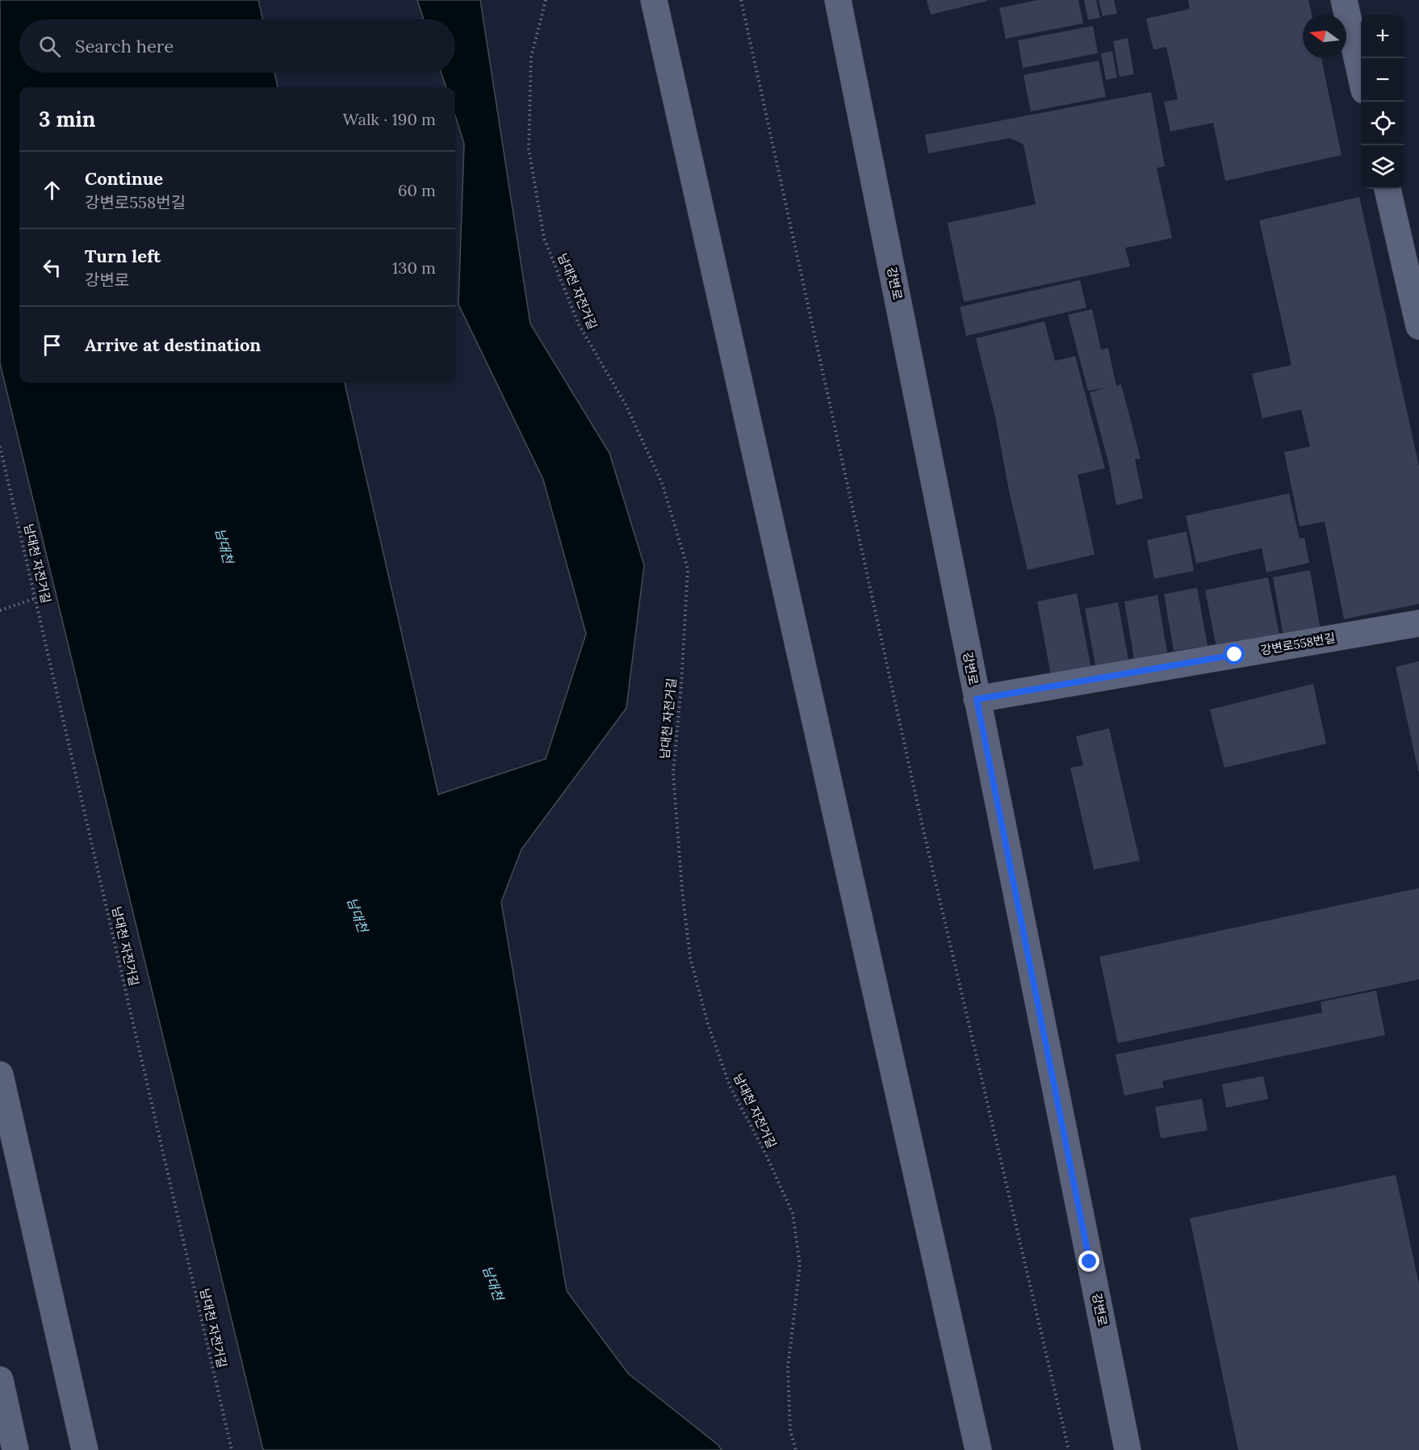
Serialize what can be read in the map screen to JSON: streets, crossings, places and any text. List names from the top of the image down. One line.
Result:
{"streets":{"street":["강변로","강변로558번길"],"path":["남대천 자전거길"]},"crossings":[["강변로","강변로558번길"]],"water":["남대천"],"north":"left","page":{"map_buttons":["+","−"],"search":"Search here","heading":["3 min","Walk · 190 m"],"list":[["Continue","강변로558번길","60 m"],["Turn left","강변로","130 m"],"Arrive at destination"]}}
